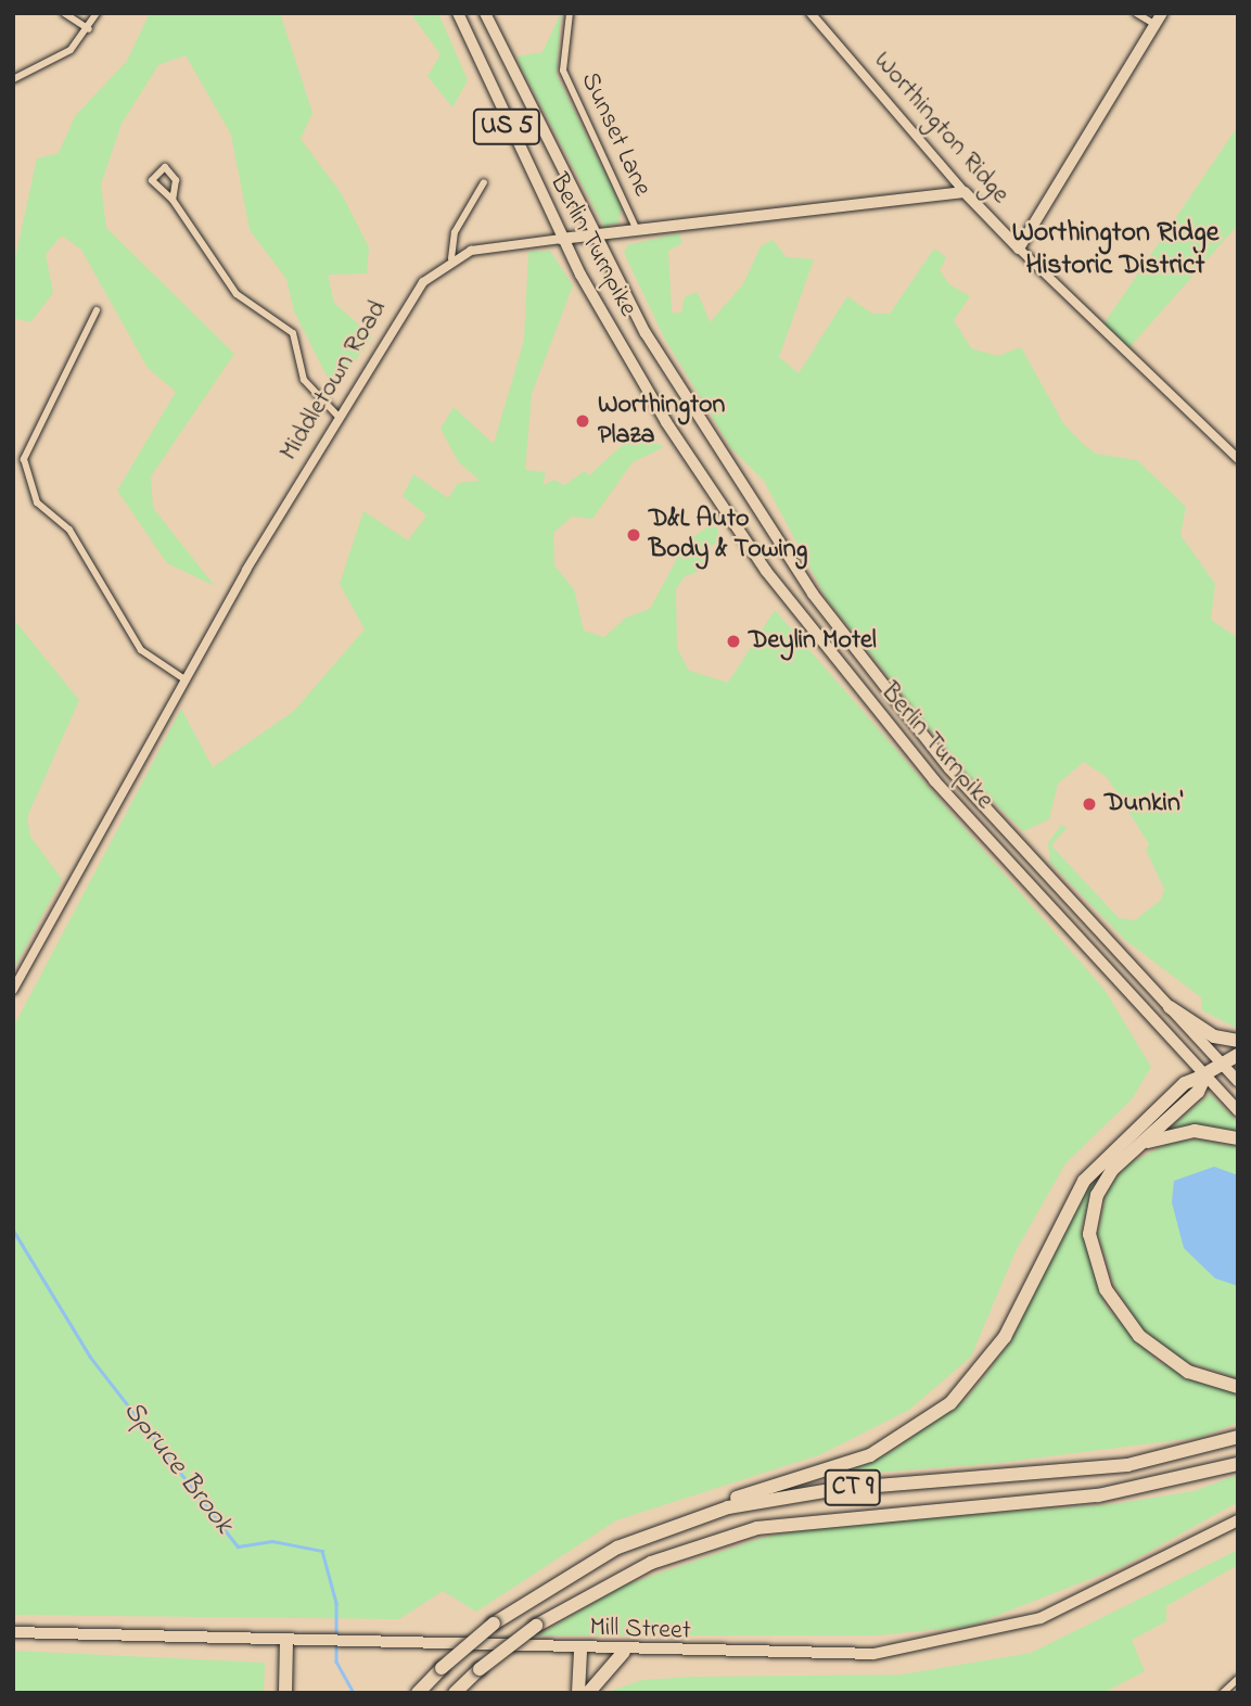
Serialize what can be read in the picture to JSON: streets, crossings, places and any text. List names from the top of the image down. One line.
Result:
{"streets":{"highway":["US 5","Berlin Turnpike","CT 9"],"main road":["Worthington Ridge","Mill Street"],"street":["Sunset Lane","Middletown Road"]},"districts":["Worthington Ridge Historic District"],"water":["Spruce Brook"],"places":["Worthington Plaza","D&L Auto Body & Towing","Deylin Motel","Dunkin'"]}
